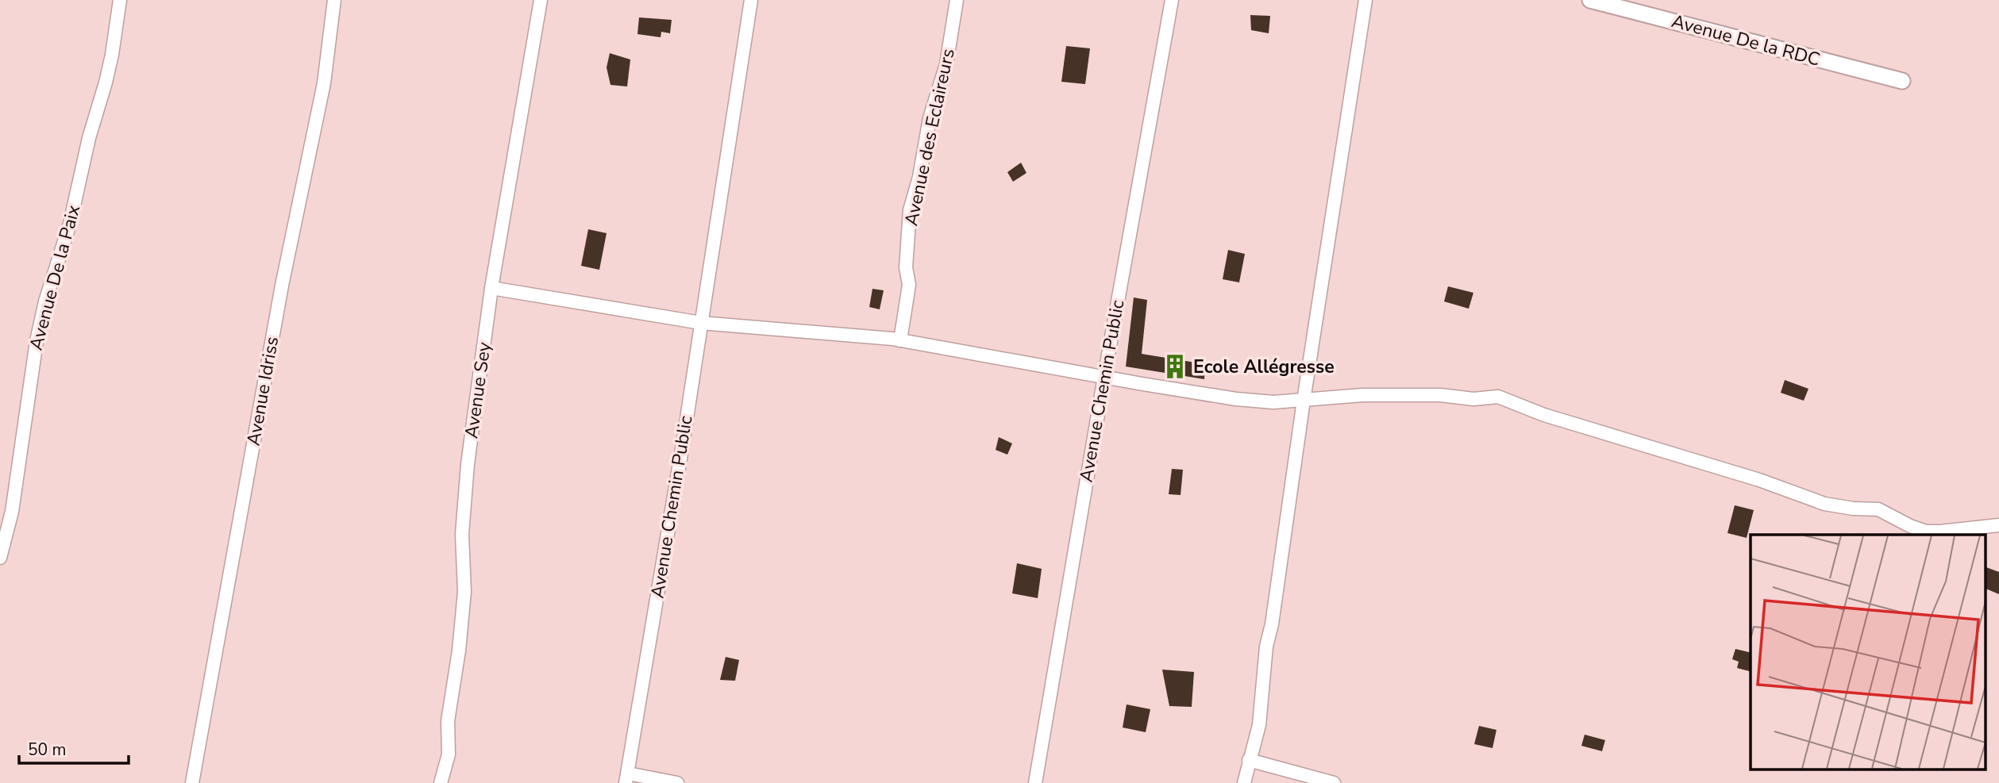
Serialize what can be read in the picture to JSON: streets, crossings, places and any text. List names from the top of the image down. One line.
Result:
{"streets":{"street":["Avenue De la RDC","Avenue des Eclaireurs","Avenue De la Paix","Avenue Sey","Avenue Idriss","Avenue Chemin Public"]},"places":{"building":["Ecole Allégresse"]},"scale_bar":"50 m"}
